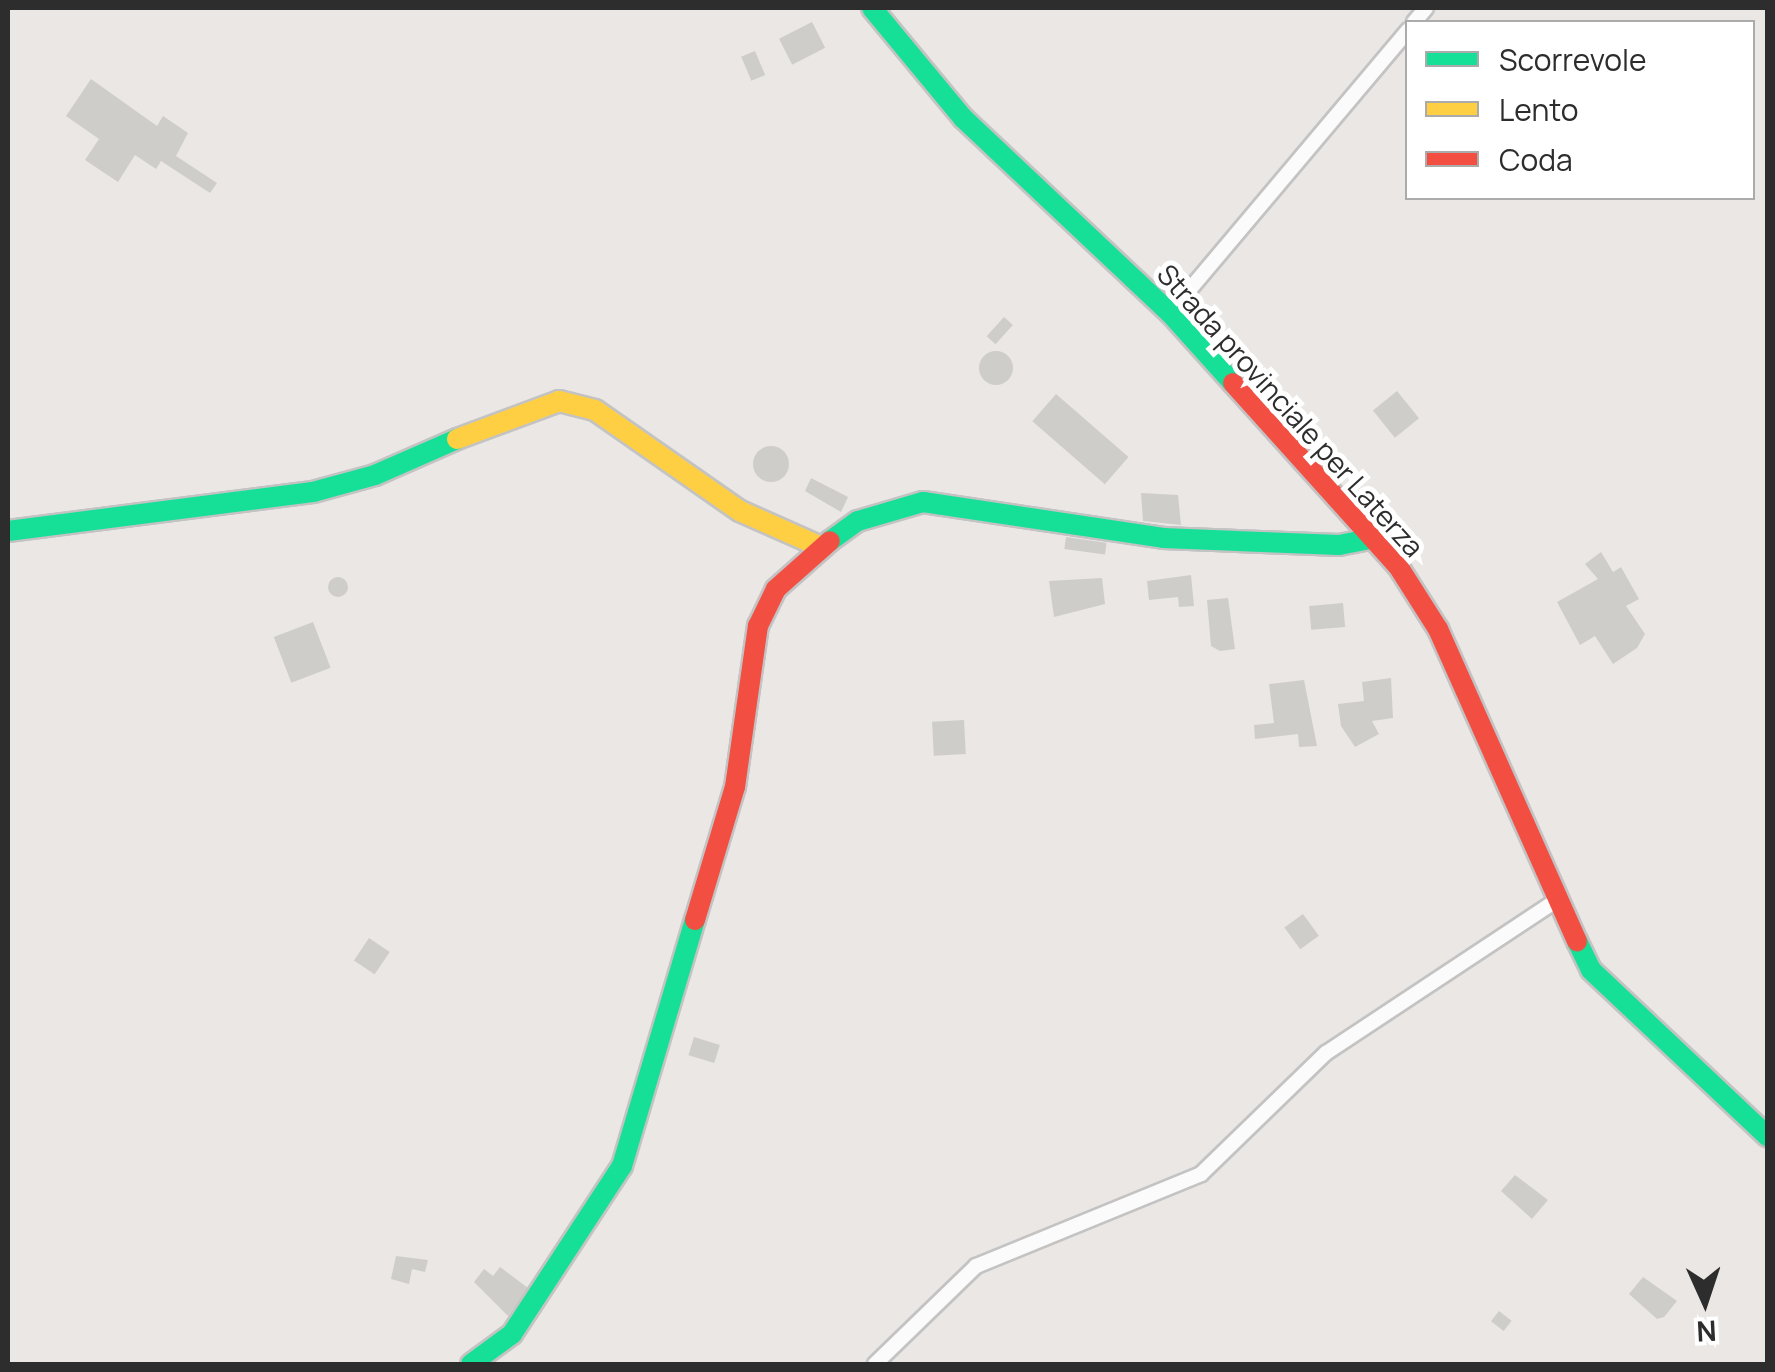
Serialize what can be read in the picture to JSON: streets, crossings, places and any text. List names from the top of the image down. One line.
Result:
{"streets":{"street":["Strada provinciale per Laterza"]},"legend":["Scorrevole","Lento","Coda"],"north":"bottom"}
